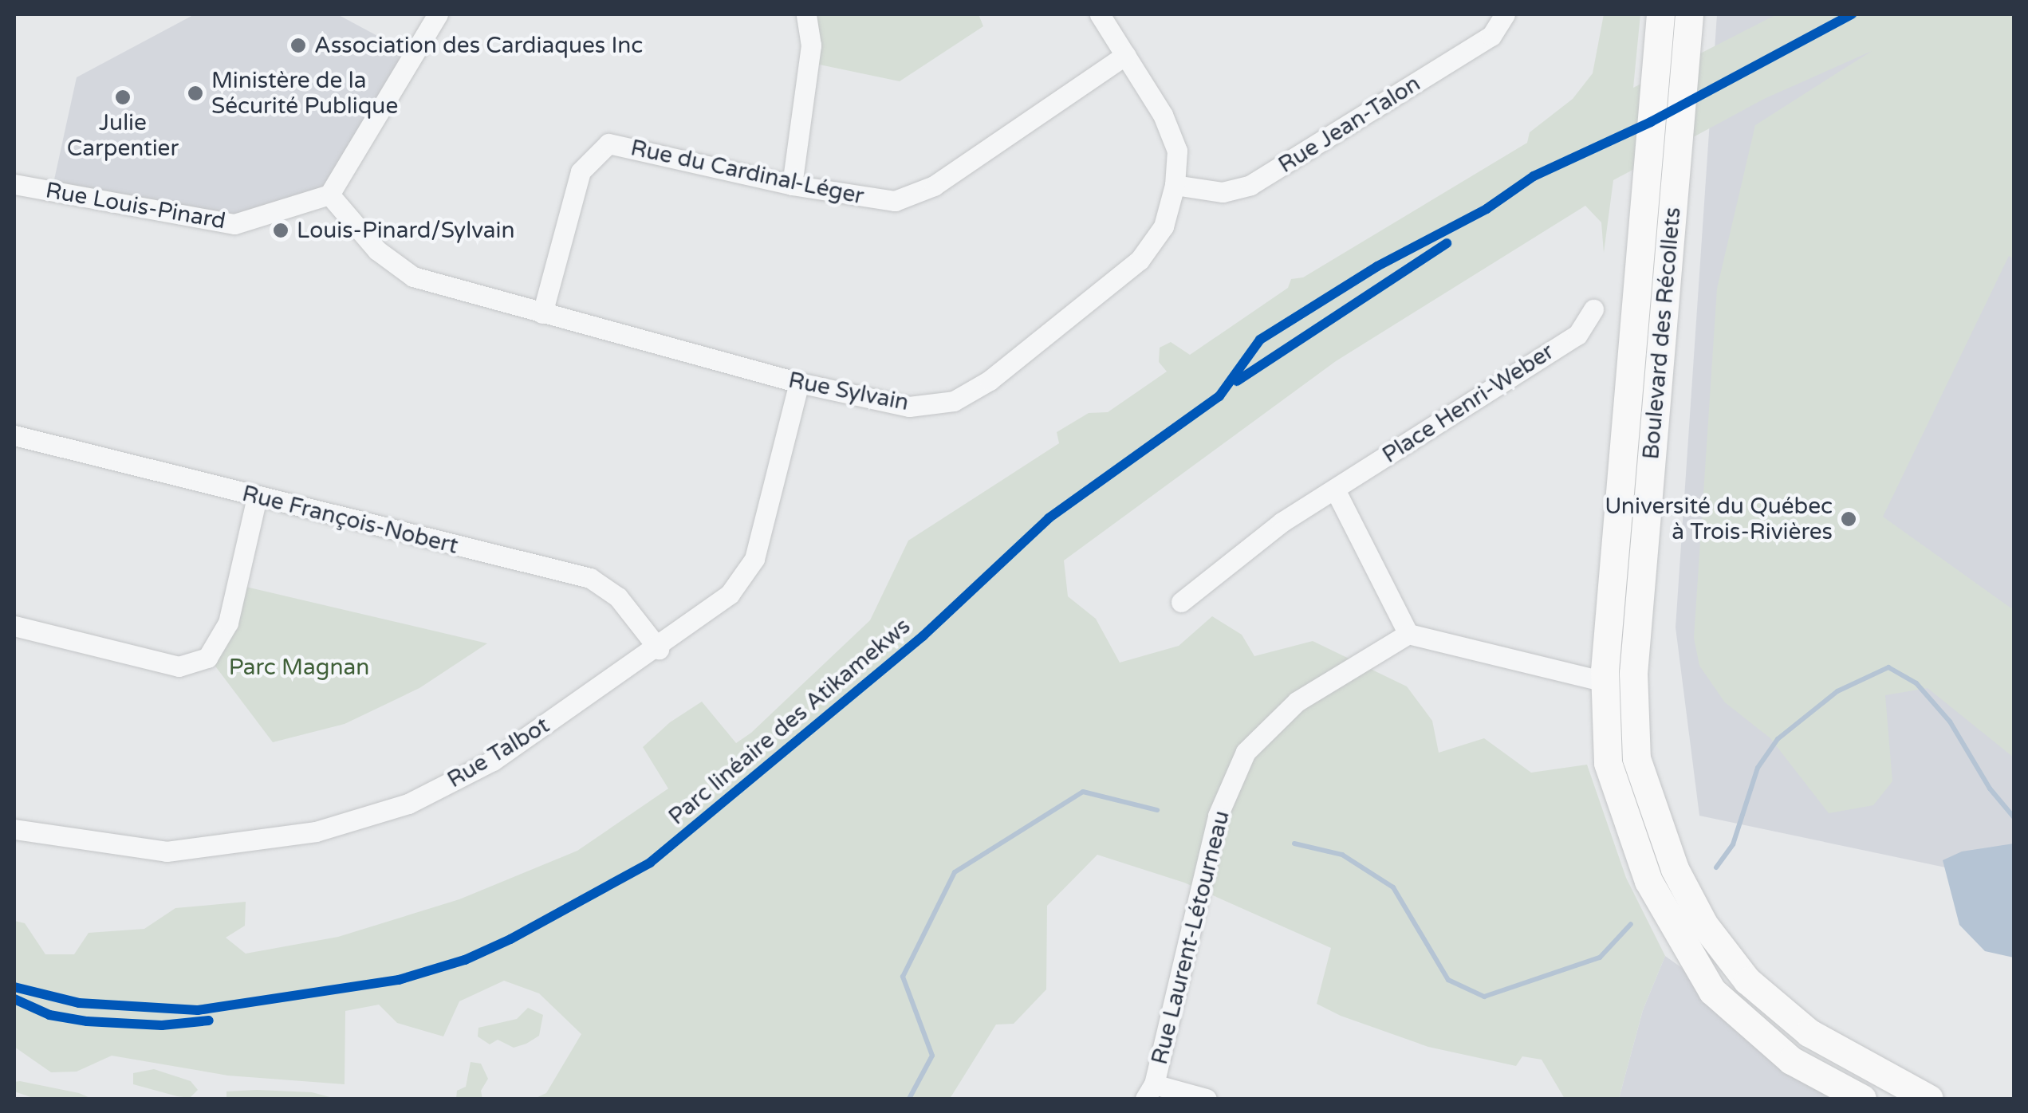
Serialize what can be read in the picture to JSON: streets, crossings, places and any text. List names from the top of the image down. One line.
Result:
{"streets":{"main road":["Boulevard des Récollets"],"street":["Rue Jean-Talon","Rue du Cardinal-Léger","Rue Louis-Pinard","Rue Sylvain","Place Henri-Weber","Rue François-Nobert","Rue Talbot","Rue Laurent-Létourneau"],"cycle path":["Parc linéaire des Atikamekws"]},"crossings":[["Rue Jean-Talon","Rue Sylvain"],["Rue du Cardinal-Léger","Rue Sylvain"],["Rue Louis-Pinard","Rue Sylvain"],["Rue Sylvain","Rue Talbot"],["Rue François-Nobert","Rue Talbot"]],"parks":["Parc Magnan"],"places":["Association des Cardiaques Inc","Ministère de la Sécurité Publique","Julie Carpentier","Louis-Pinard/Sylvain","Université du Québec à Trois-Rivières"]}
